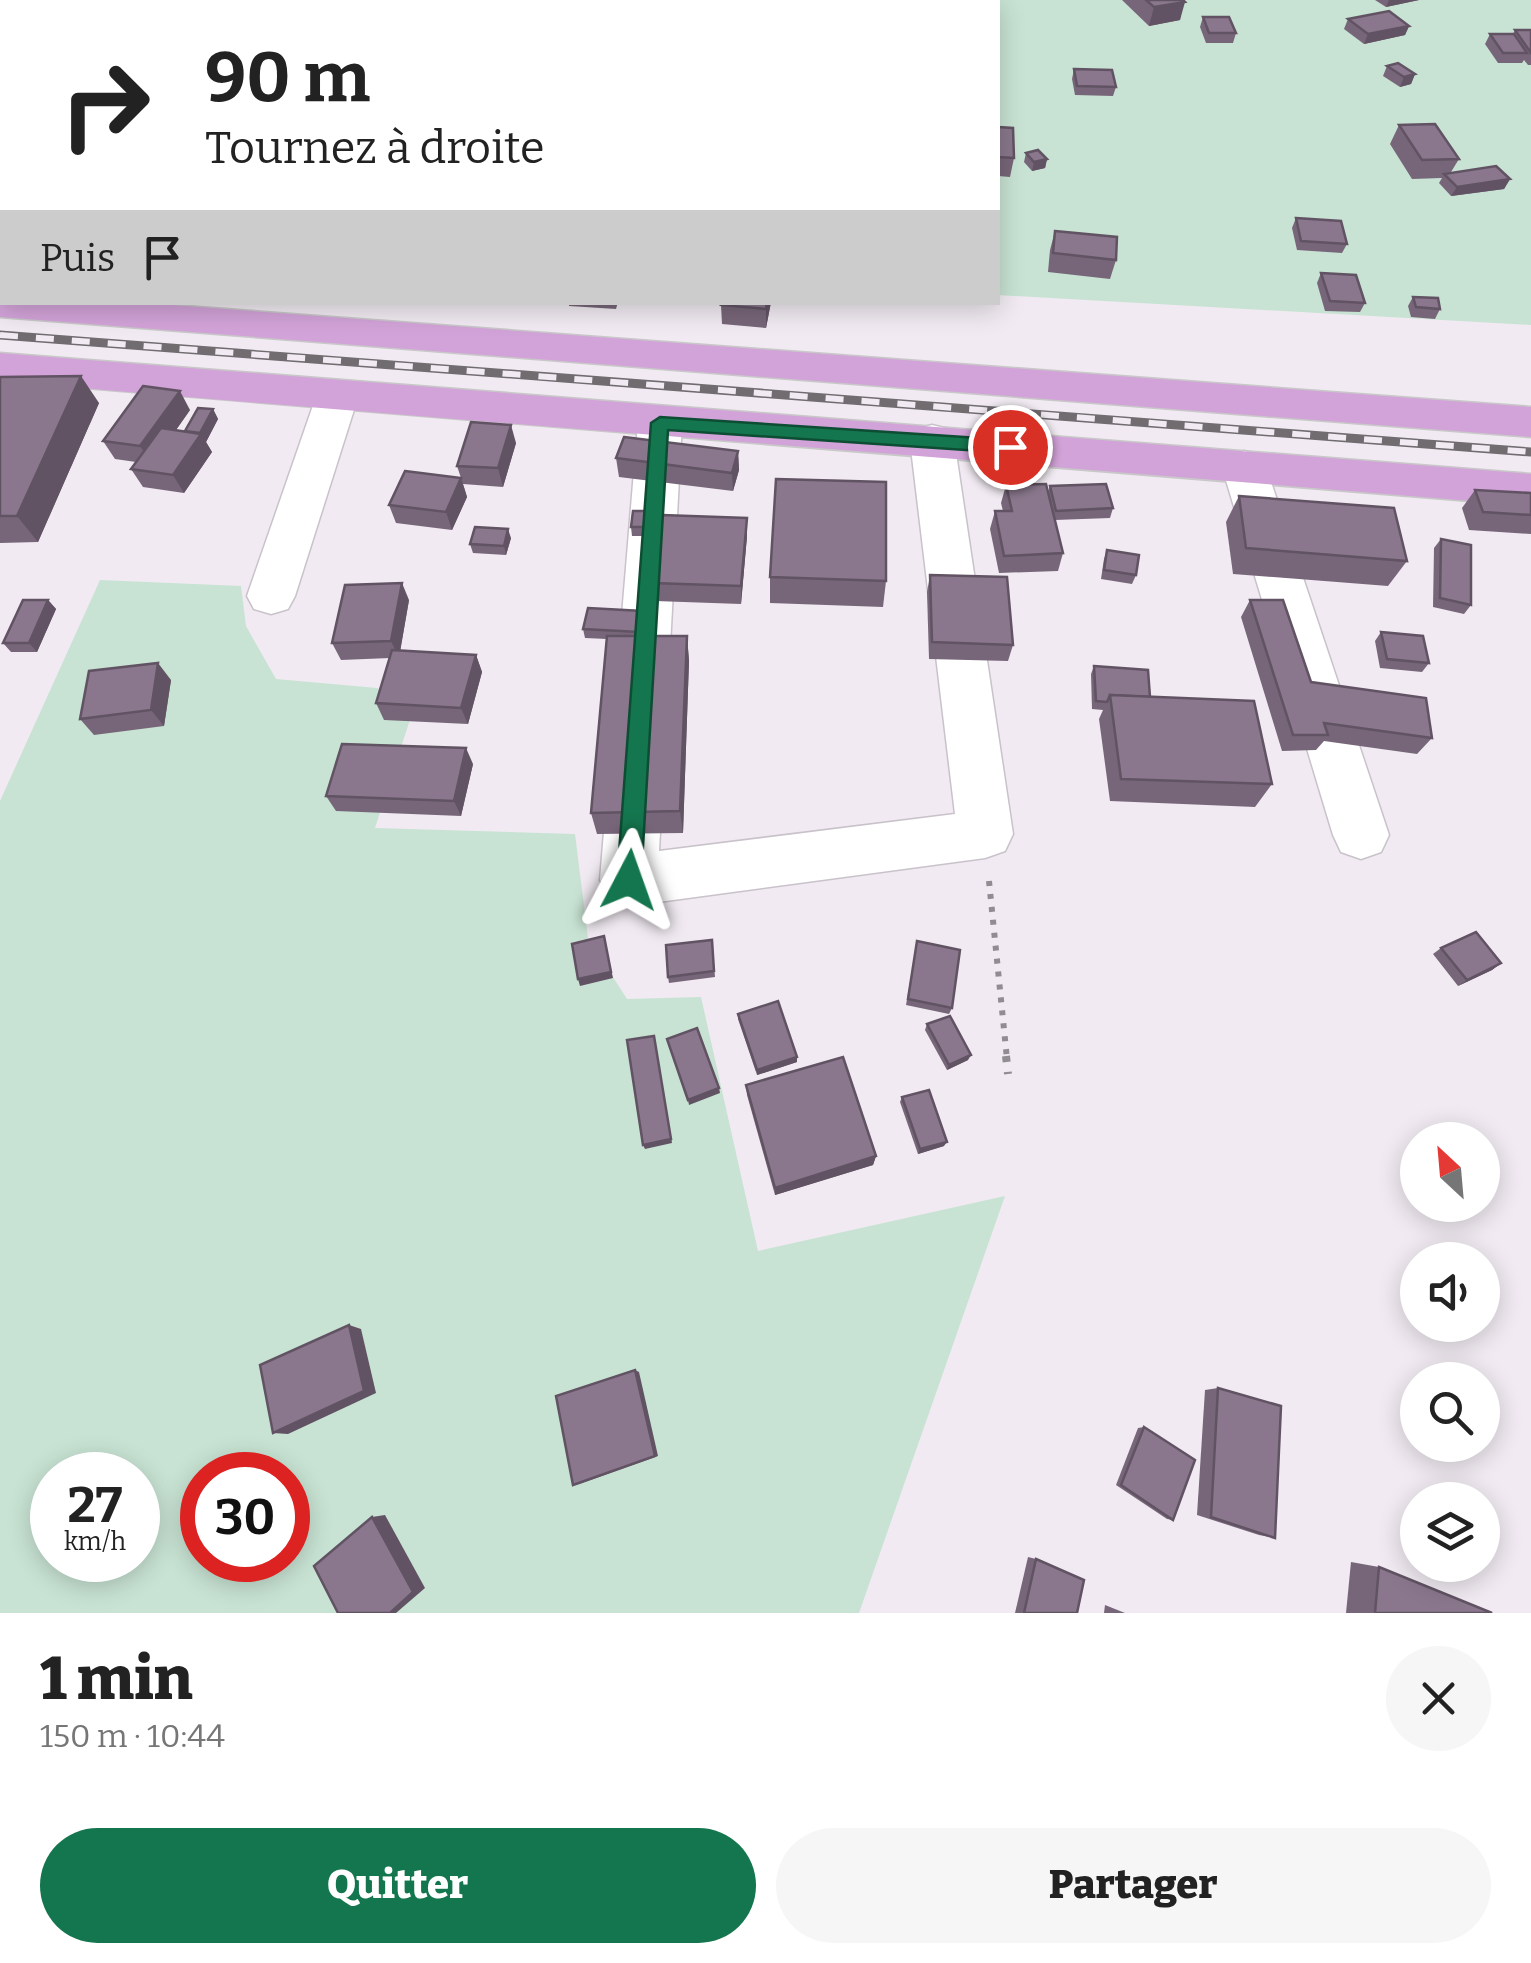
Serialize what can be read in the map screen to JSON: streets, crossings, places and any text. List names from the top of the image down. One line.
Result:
{"north":"top left","page":{"turn":["90 m","Tournez à droite"],"then":"Puis","speed":"27 km/h","limit":"30","heading":["1 min","150 m · 10:44"],"buttons":["Quitter","Partager"]}}
